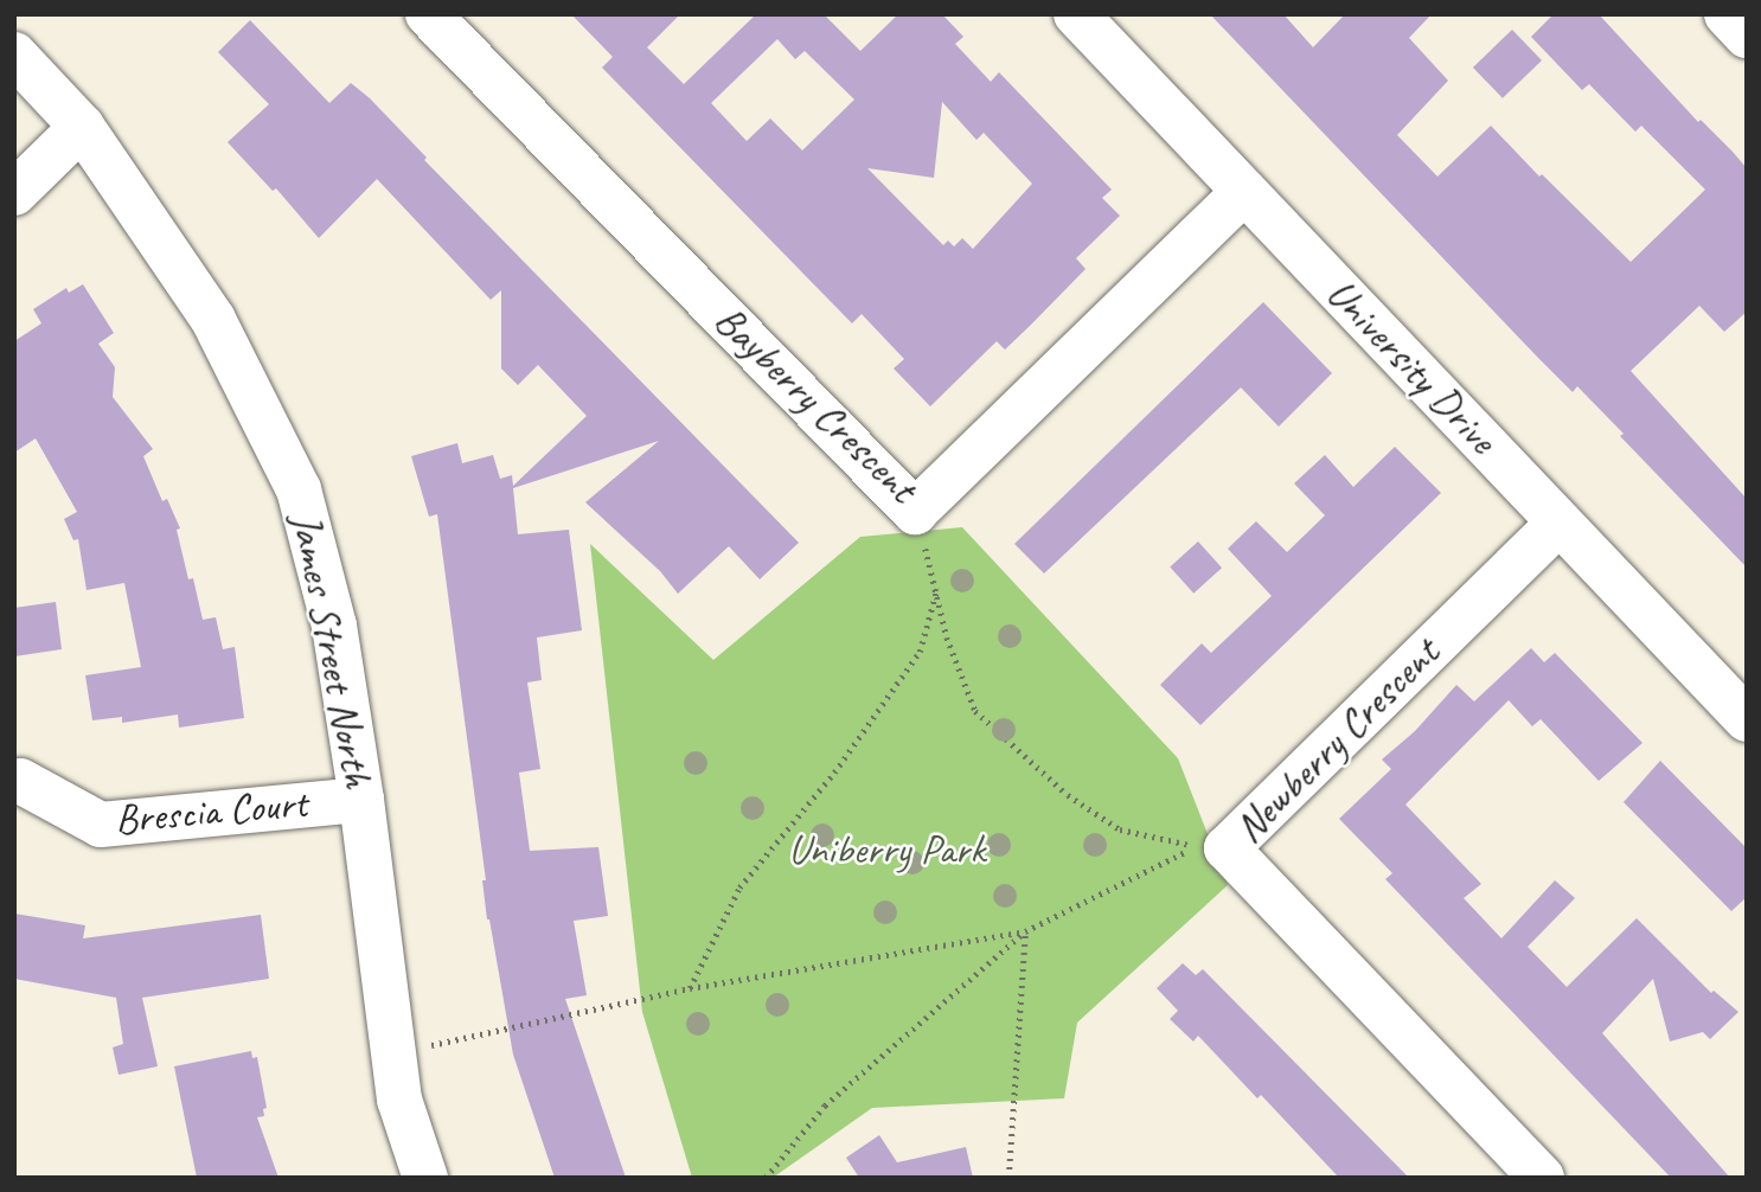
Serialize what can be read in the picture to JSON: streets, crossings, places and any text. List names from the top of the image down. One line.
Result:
{"streets":{"street":["University Drive","Bayberry Crescent","James Street North","Newberry Crescent","Brescia Court"]},"crossings":[["University Drive","Bayberry Crescent"],["University Drive","Newberry Crescent"],["James Street North","Brescia Court"]],"parks":["Uniberry Park"]}
